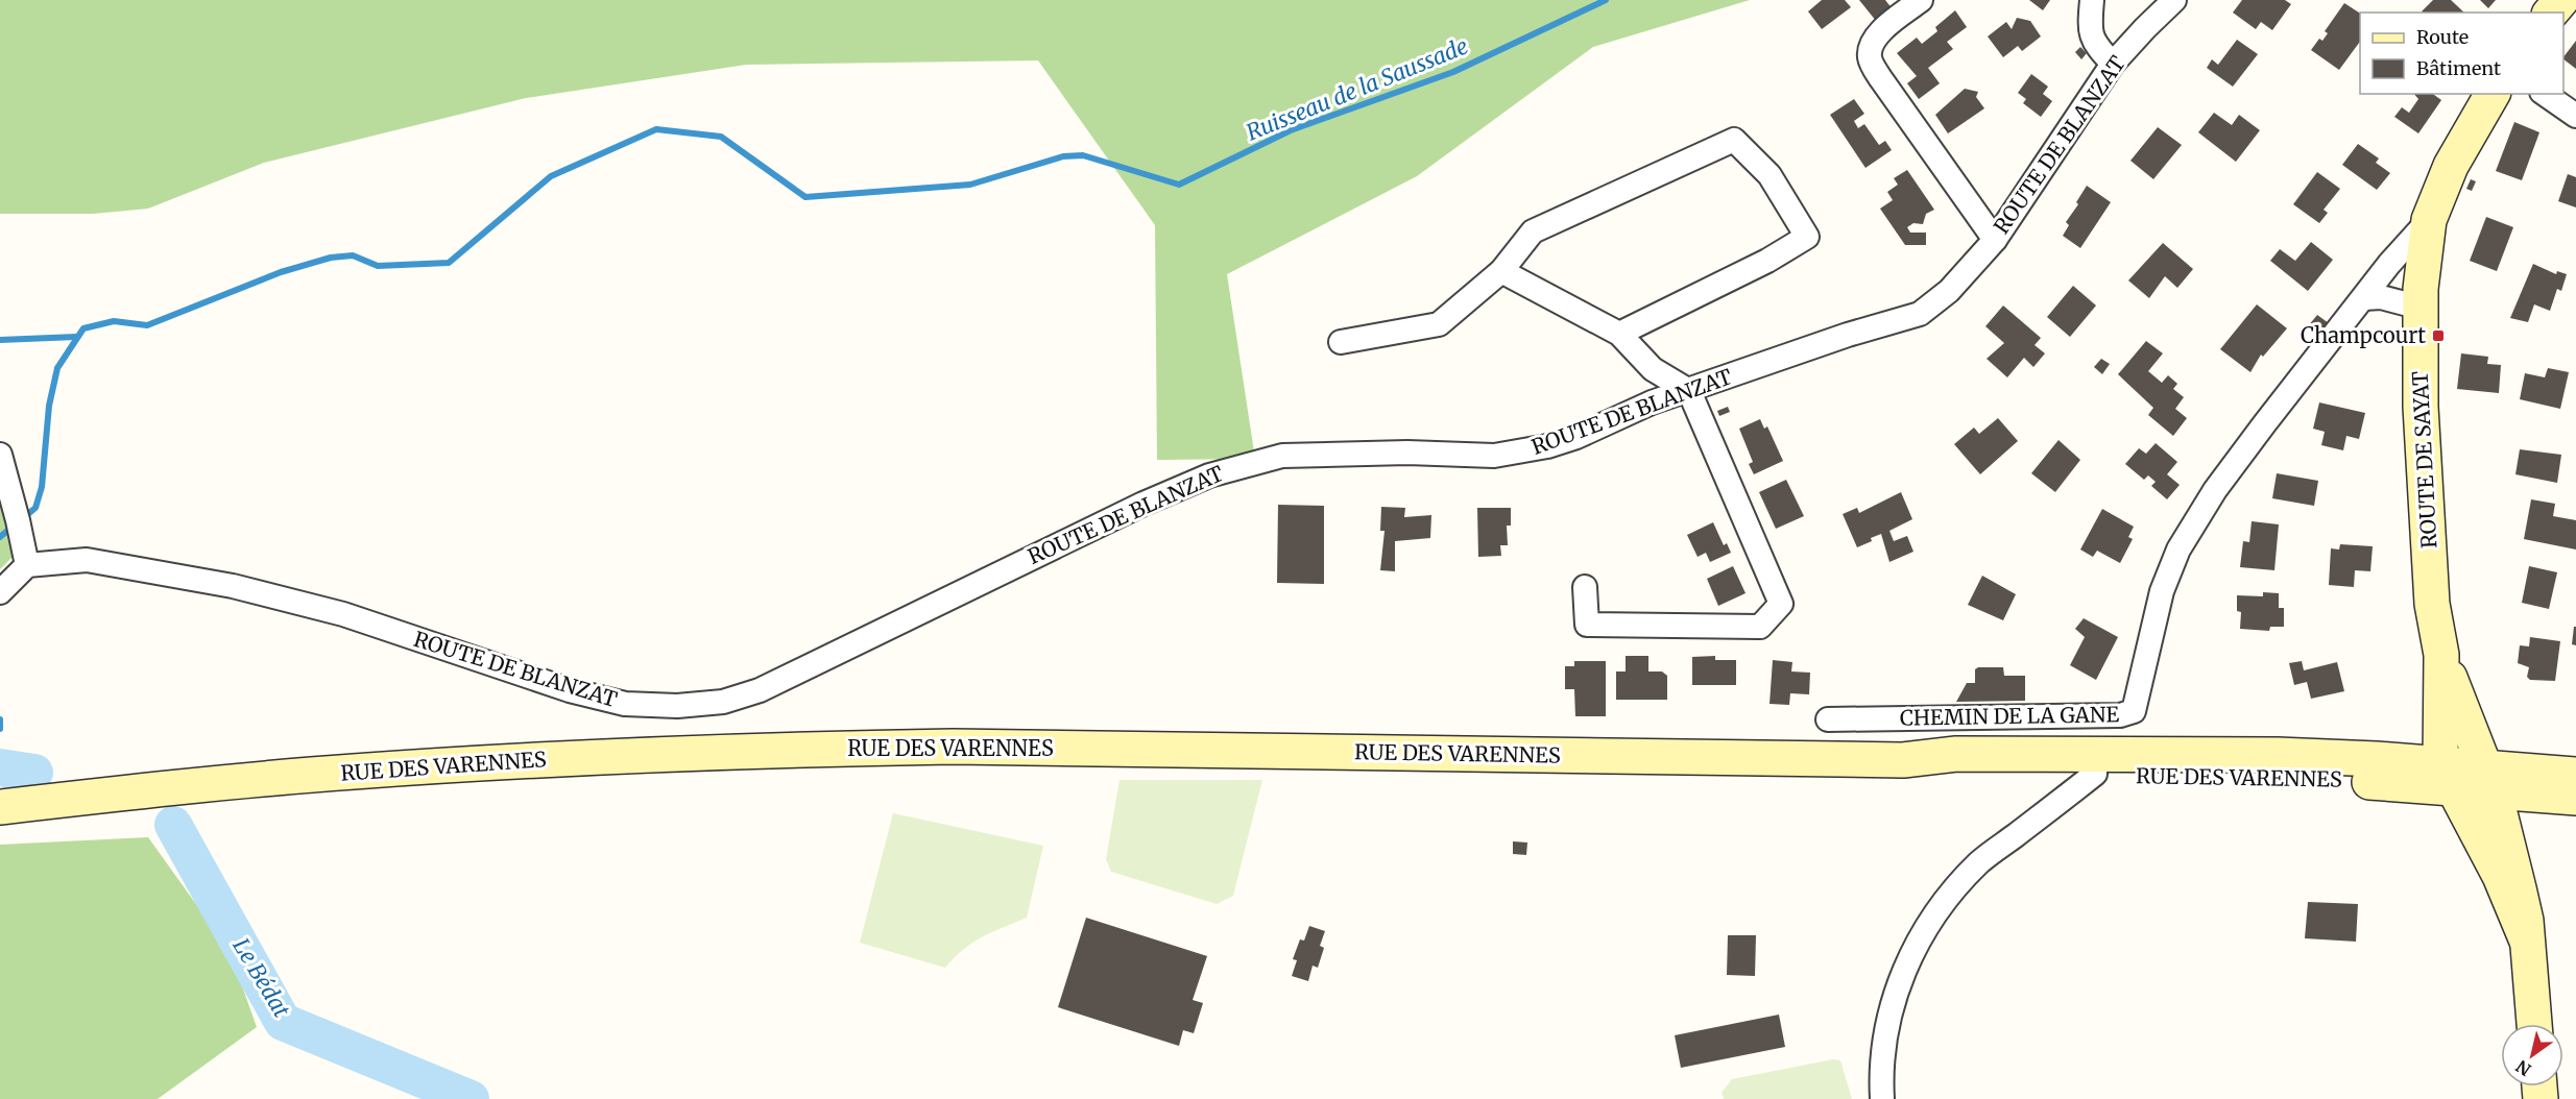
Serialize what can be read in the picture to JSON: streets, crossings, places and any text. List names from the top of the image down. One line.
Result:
{"streets":{"main road":["ROUTE DE SAYAT","RUE DES VARENNES"],"street":["ROUTE DE BLANZAT","CHEMIN DE LA GANE"]},"crossings":[["ROUTE DE SAYAT","CHEMIN DE LA GANE"],["ROUTE DE SAYAT","RUE DES VARENNES"]],"water":["Ruisseau de la Saussade","Le Bédat"],"places":{"transit":["Champcourt"]},"legend":["Route","Bâtiment"],"north":"bottom left"}
